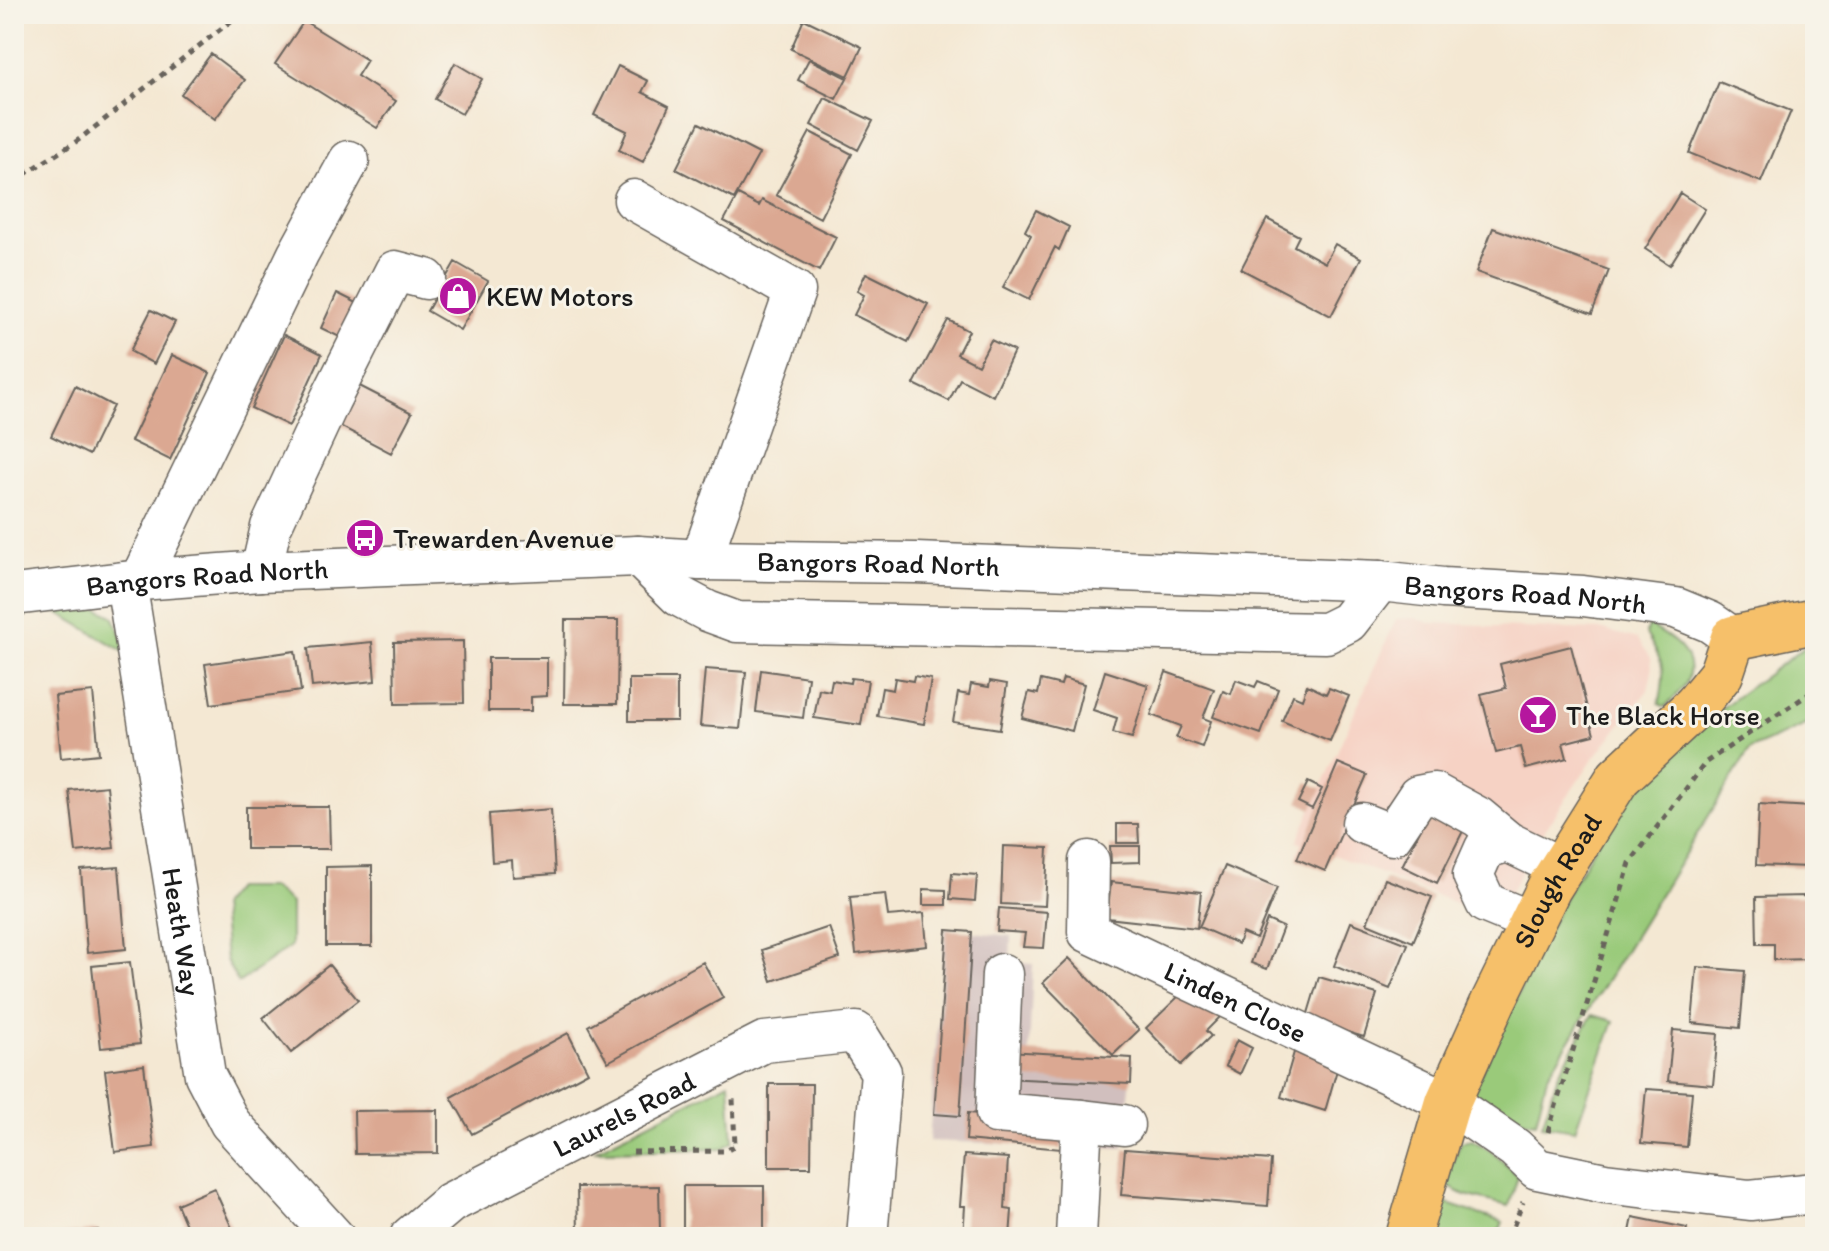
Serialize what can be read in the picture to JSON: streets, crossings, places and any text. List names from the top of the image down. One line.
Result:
{"streets":{"main road":["Slough Road"],"street":["Bangors Road North","Heath Way","Linden Close","Laurels Road"]},"crossings":[["Bangors Road North","Slough Road"],["Bangors Road North","Heath Way"],["Slough Road","Linden Close"]],"places":{"shop":["KEW Motors"],"bus stop":["Trewarden Avenue"],"bar":["The Black Horse"]}}
